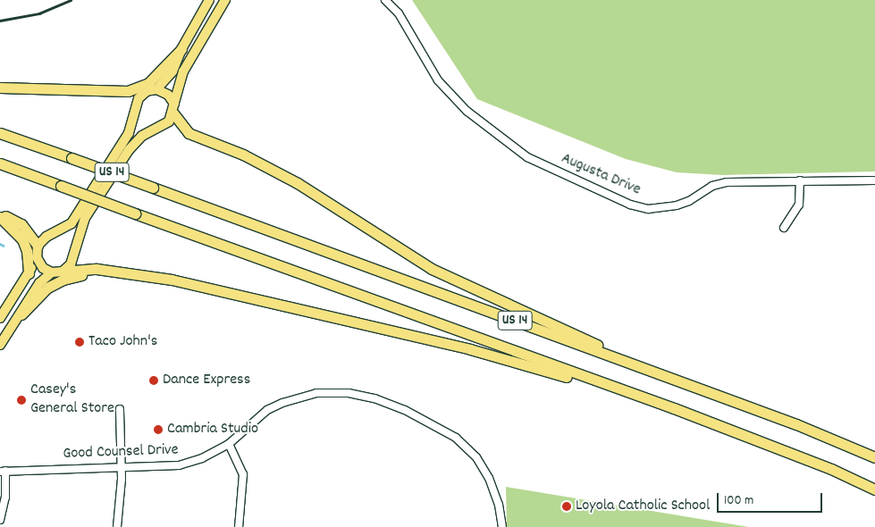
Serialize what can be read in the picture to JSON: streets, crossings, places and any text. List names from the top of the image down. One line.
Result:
{"streets":{"highway":["US 14"],"street":["Augusta Drive","Good Counsel Drive"]},"places":["Taco John's","Dance Express","Casey's General Store","Cambria Studio","Loyola Catholic School"],"scale_bar":"100 m"}
